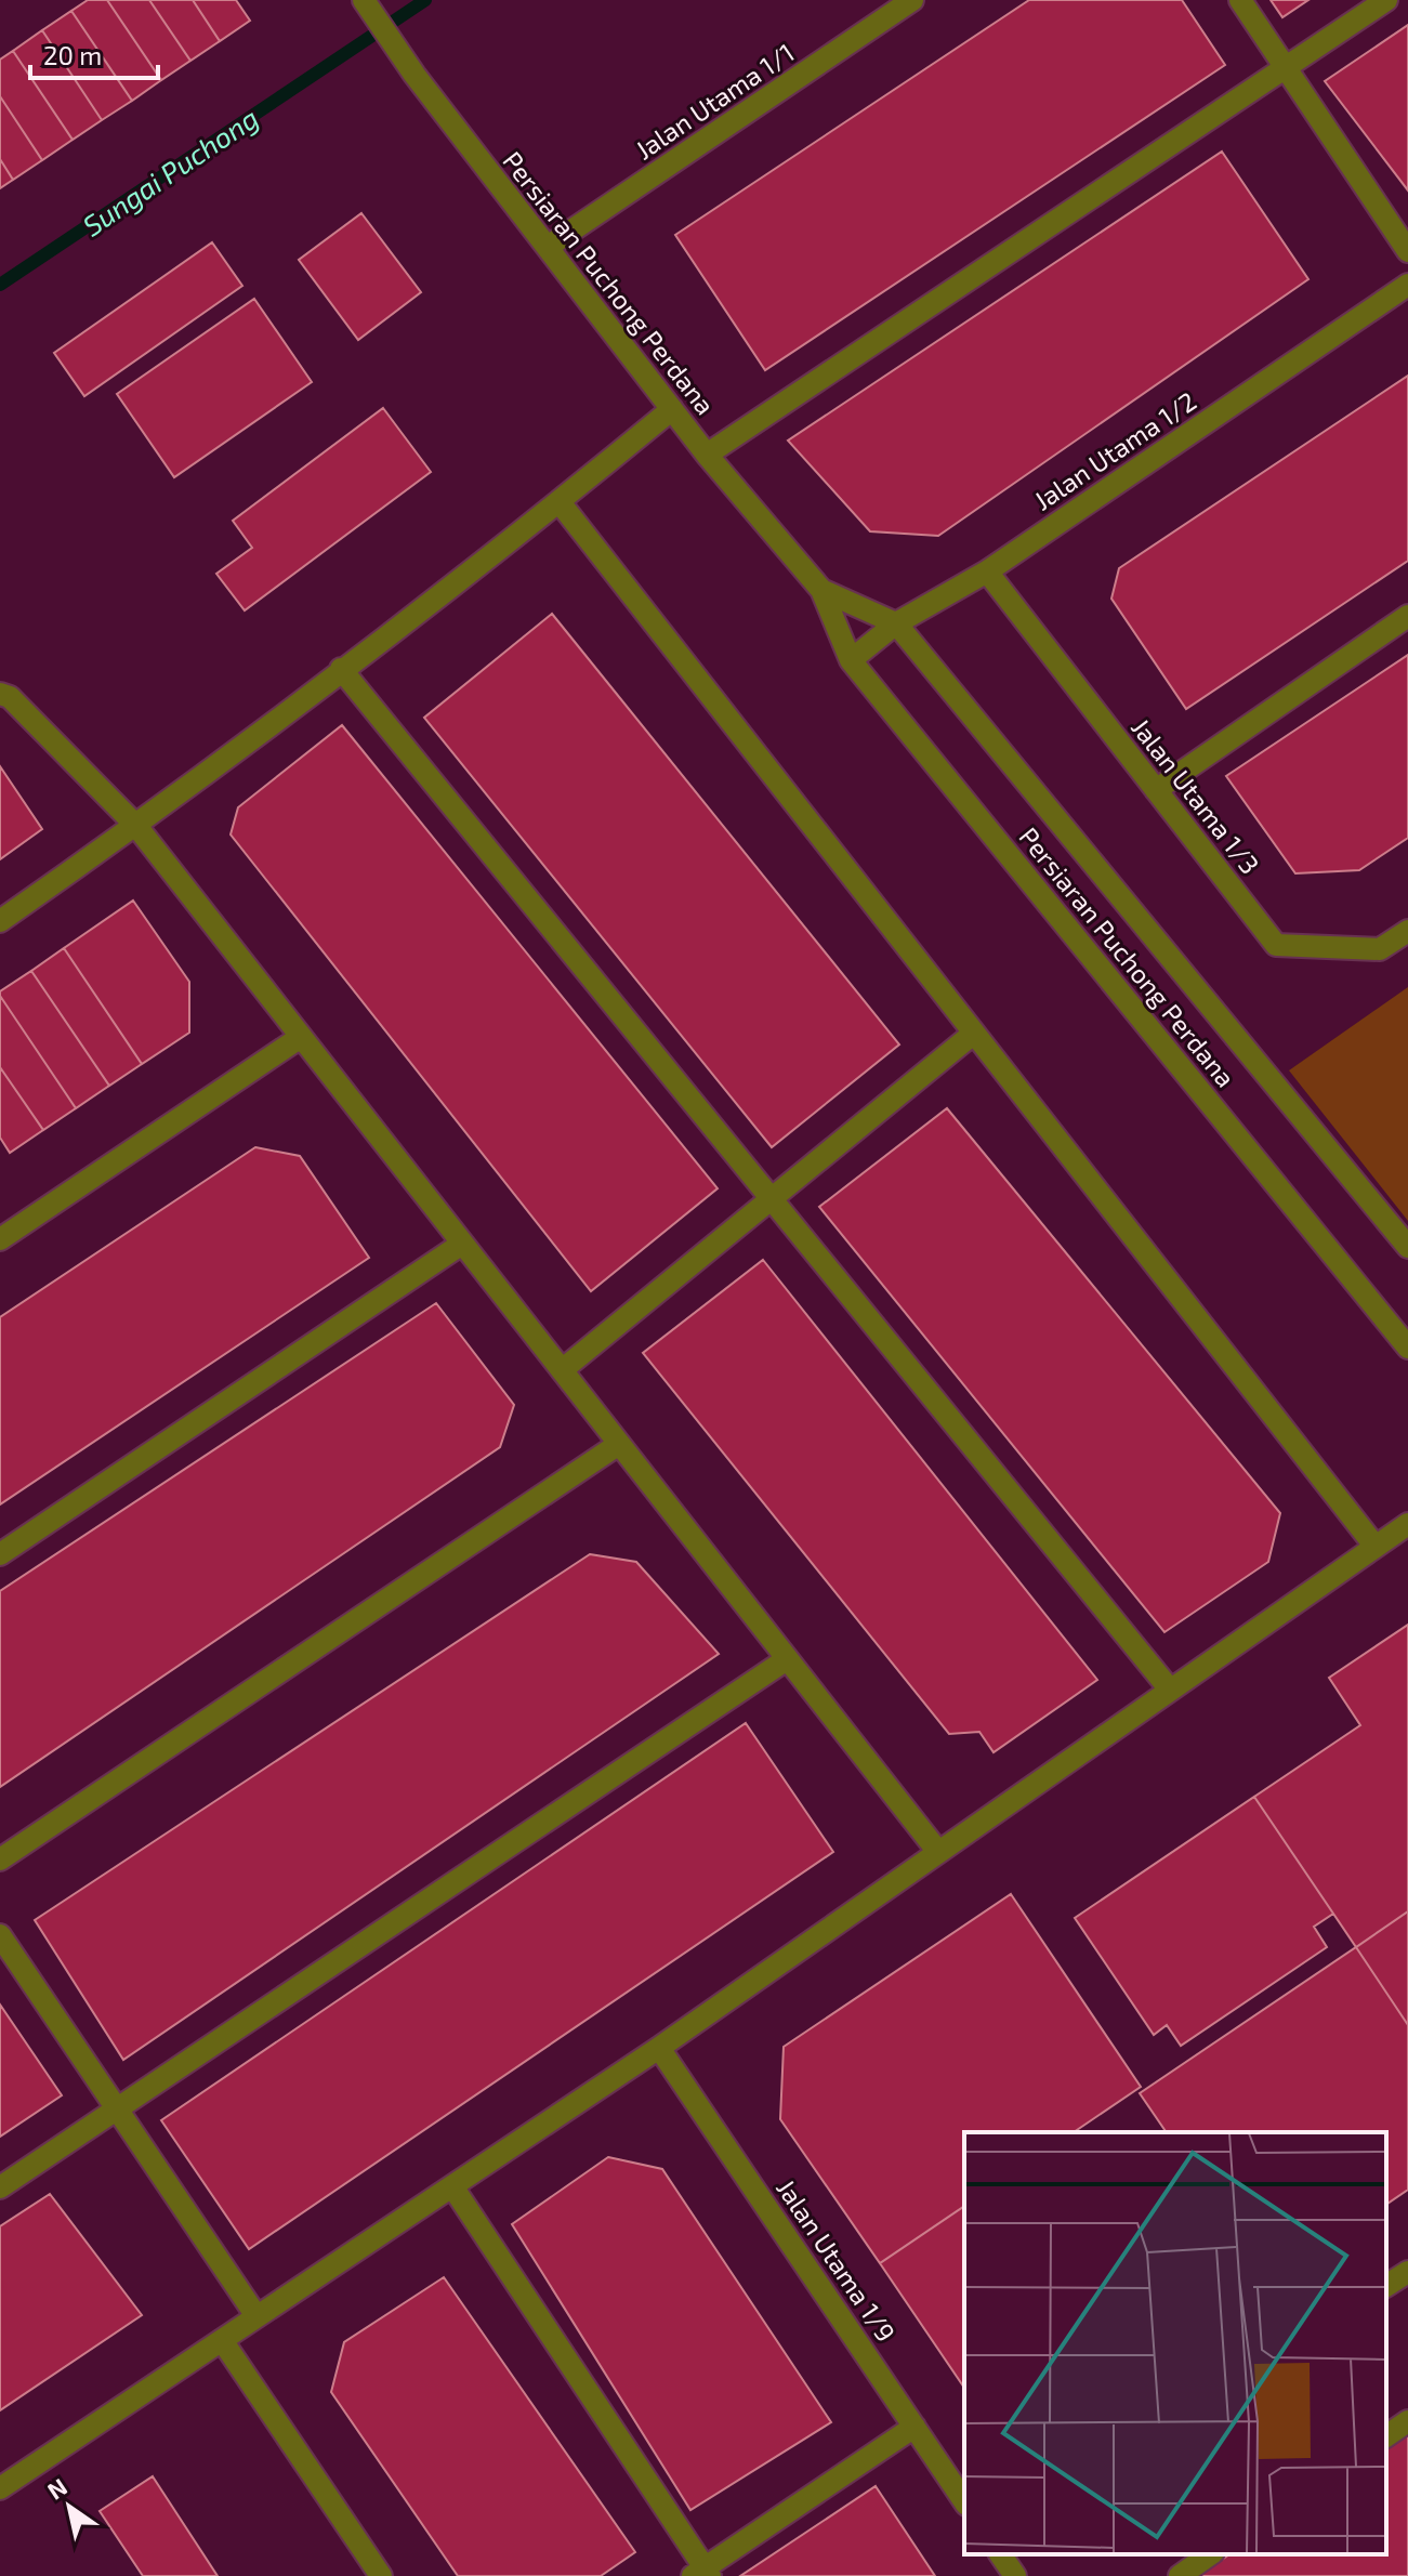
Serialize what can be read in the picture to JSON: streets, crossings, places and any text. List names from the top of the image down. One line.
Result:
{"streets":{"street":["Jalan Utama 1/1","Persiaran Puchong Perdana","Jalan Utama 1/2","Jalan Utama 1/3","Jalan Utama 1/9"]},"crossings":[["Jalan Utama 1/1","Persiaran Puchong Perdana"],["Persiaran Puchong Perdana","Jalan Utama 1/2"],["Jalan Utama 1/2","Jalan Utama 1/3"]],"water":["Sungai Puchong"],"scale_bar":"20 m","north":"top left"}
